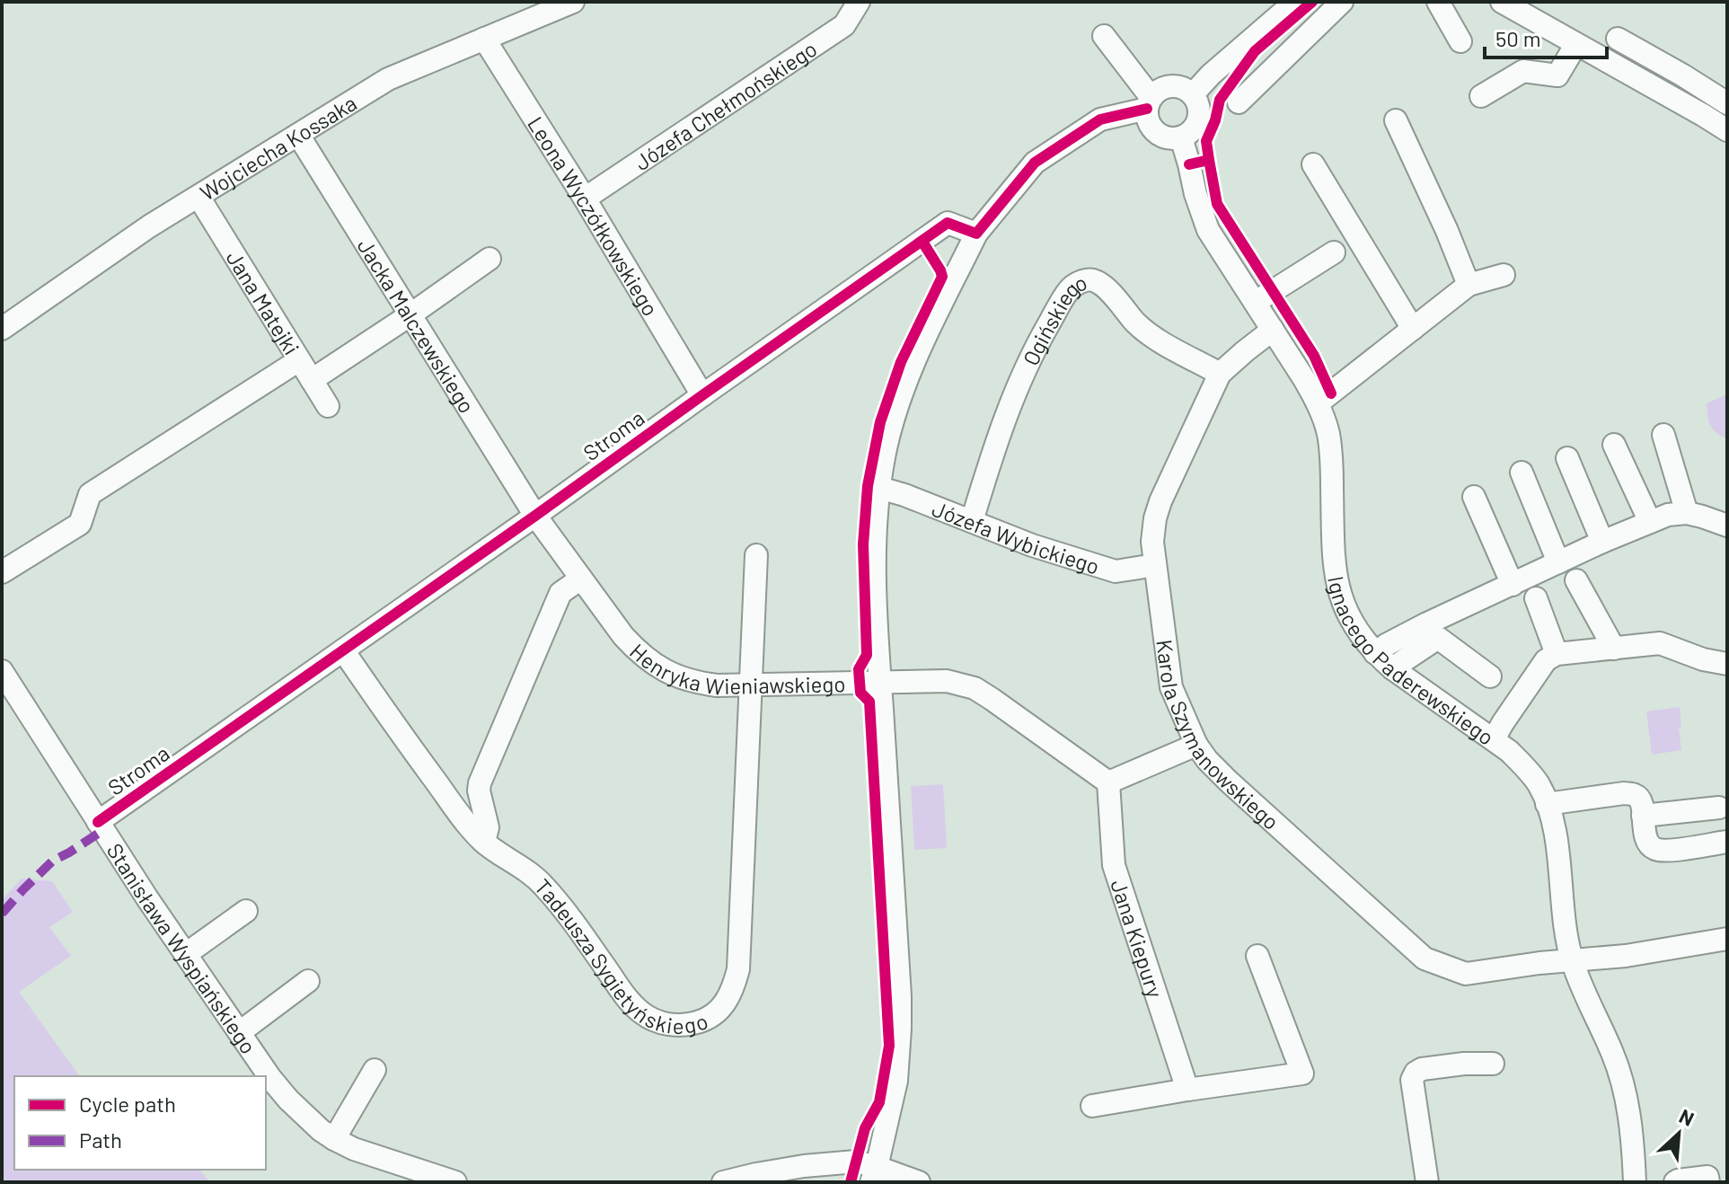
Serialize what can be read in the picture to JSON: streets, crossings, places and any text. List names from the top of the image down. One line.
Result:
{"streets":{"street":["Józefa Chełmońskiego","Wojciecha Kossaka","Leona Wyczółkowskiego","Jana Matejki","Jacka Malczewskiego","Ogińskiego","Stroma","Józefa Wybickiego","Ignacego Paderewskiego","Henryka Wieniawskiego","Karola Szymanowskiego","Jana Kiepury","Tadeusza Sygietyńskiego","Stanisława Wyspiańskiego"]},"crossings":[["Józefa Chełmońskiego","Leona Wyczółkowskiego"],["Wojciecha Kossaka","Leona Wyczółkowskiego"],["Wojciecha Kossaka","Jana Matejki"],["Wojciecha Kossaka","Jacka Malczewskiego"],["Leona Wyczółkowskiego","Stroma"],["Jacka Malczewskiego","Stroma"],["Jacka Malczewskiego","Henryka Wieniawskiego"],["Ogińskiego","Józefa Wybickiego"],["Ogińskiego","Karola Szymanowskiego"],["Stroma","Henryka Wieniawskiego"],["Stroma","Tadeusza Sygietyńskiego"],["Stroma","Stanisława Wyspiańskiego"],["Józefa Wybickiego","Karola Szymanowskiego"],["Ignacego Paderewskiego","Karola Szymanowskiego"],["Henryka Wieniawskiego","Jana Kiepury"],["Henryka Wieniawskiego","Tadeusza Sygietyńskiego"]],"legend":["Cycle path","Path"],"scale_bar":"50 m","north":"top right"}
